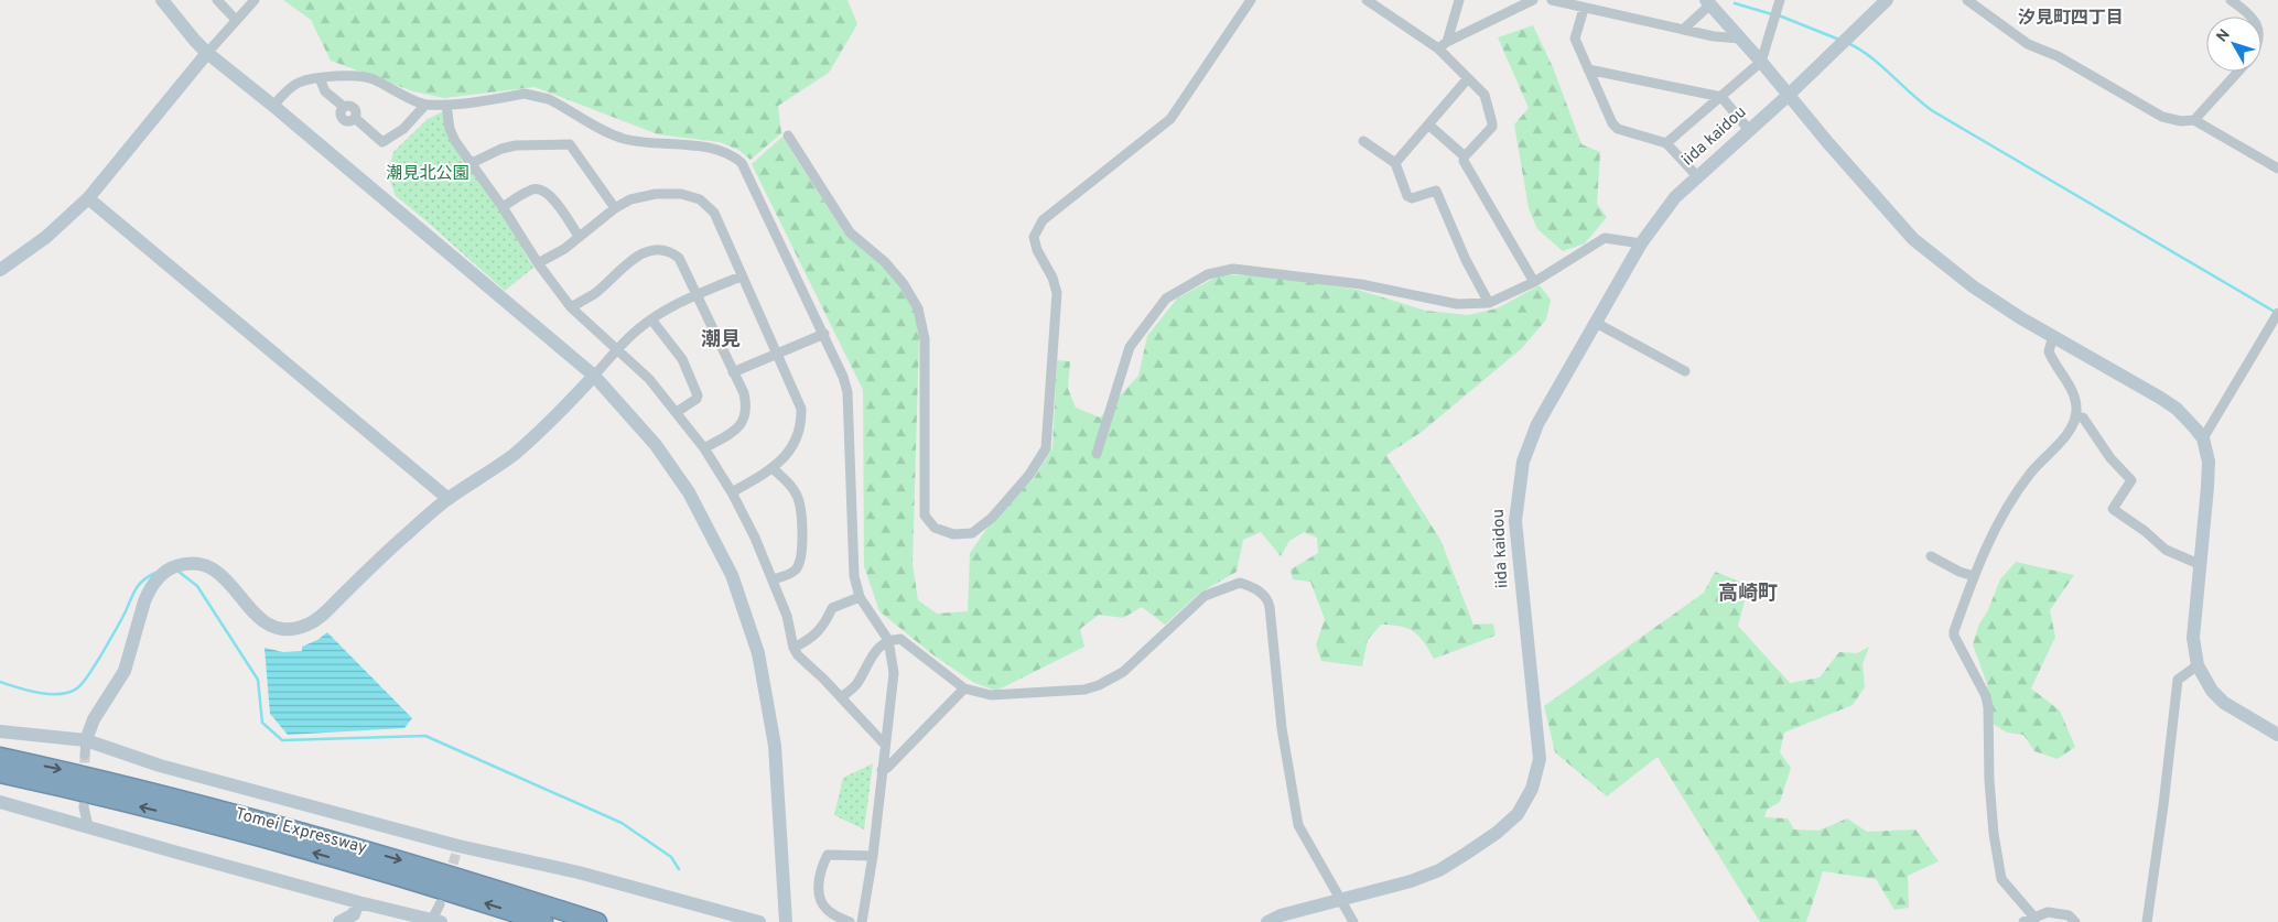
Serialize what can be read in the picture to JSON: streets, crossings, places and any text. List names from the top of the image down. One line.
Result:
{"streets":{"highway":["Tomei Expressway"],"street":["iida kaidou"]},"districts":["汐見町四丁目","潮見","高崎町"],"parks":["潮見北公園"],"north":"top left"}
